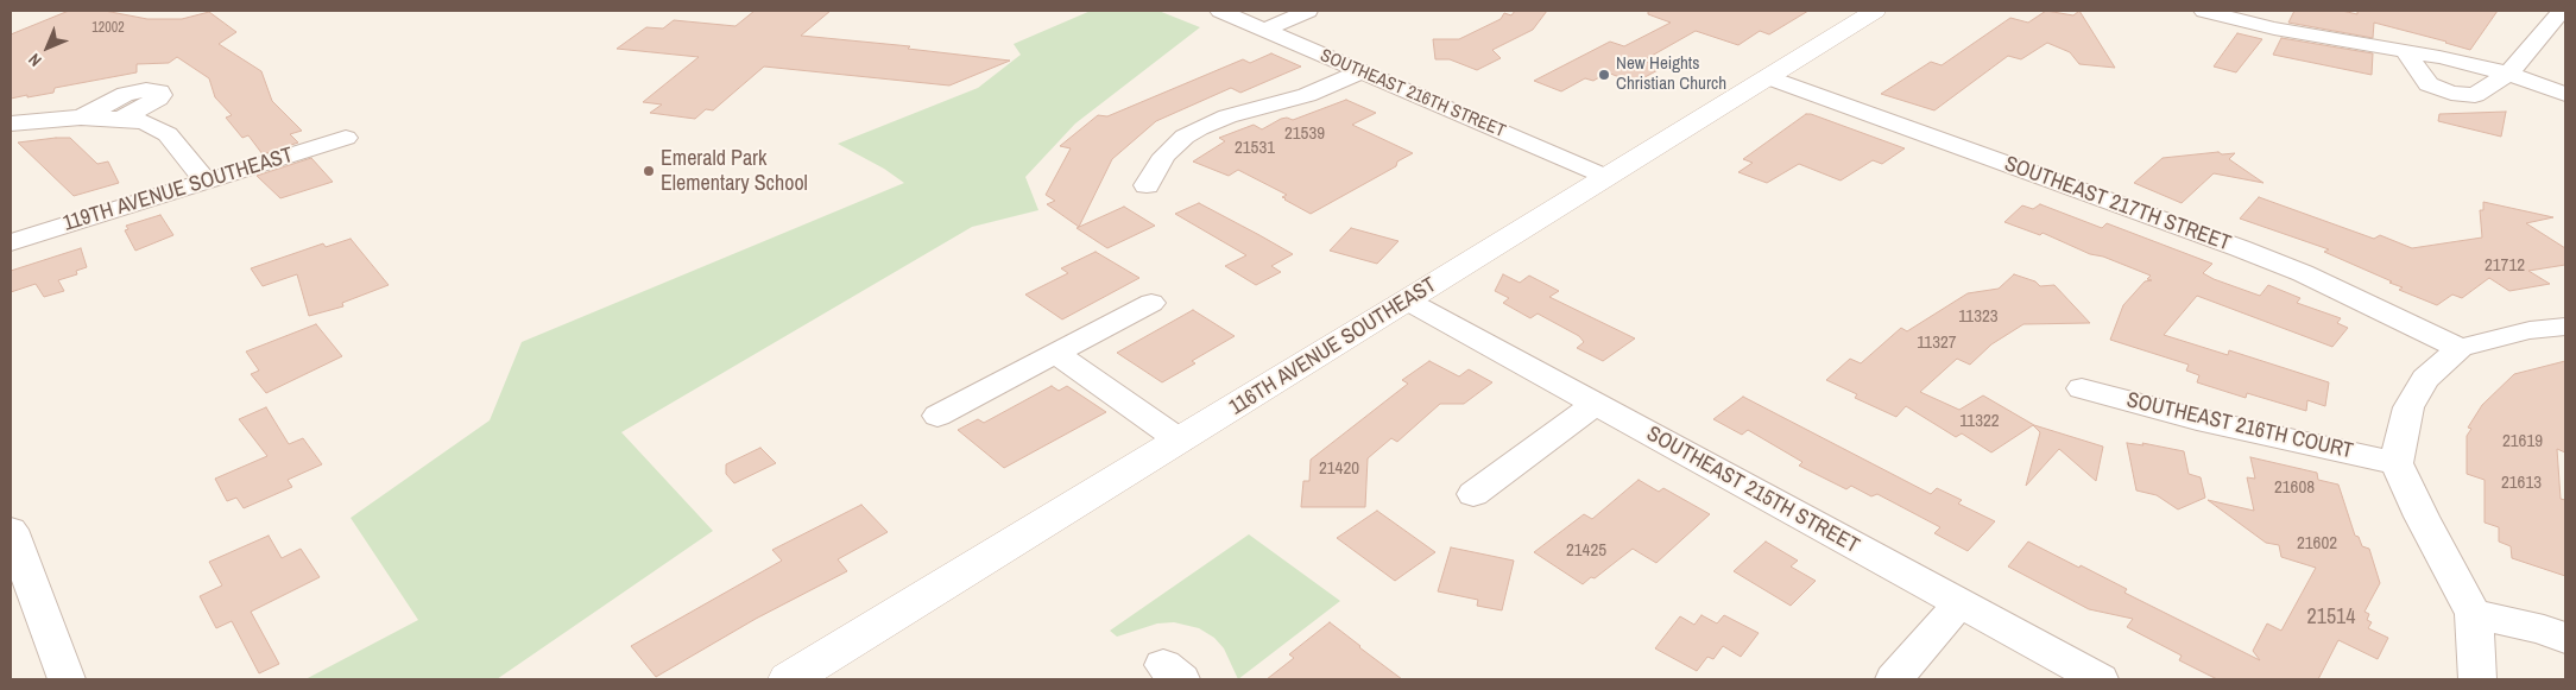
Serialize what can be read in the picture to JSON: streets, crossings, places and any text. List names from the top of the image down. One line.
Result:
{"streets":{"main road":["116TH AVENUE SOUTHEAST"],"street":["SOUTHEAST 216TH STREET","119TH AVENUE SOUTHEAST","SOUTHEAST 217TH STREET","SOUTHEAST 216TH COURT","SOUTHEAST 215TH STREET"]},"crossings":[["SOUTHEAST 216TH STREET","116TH AVENUE SOUTHEAST"],["SOUTHEAST 217TH STREET","116TH AVENUE SOUTHEAST"],["116TH AVENUE SOUTHEAST","SOUTHEAST 215TH STREET"]],"places":["New Heights Christian Church","Emerald Park Elementary School"],"house_numbers":["12002","21539","21531","21712","11323","11327","11322","21619","21420","21613","21608","21602","21425","21514"],"north":"bottom left"}
